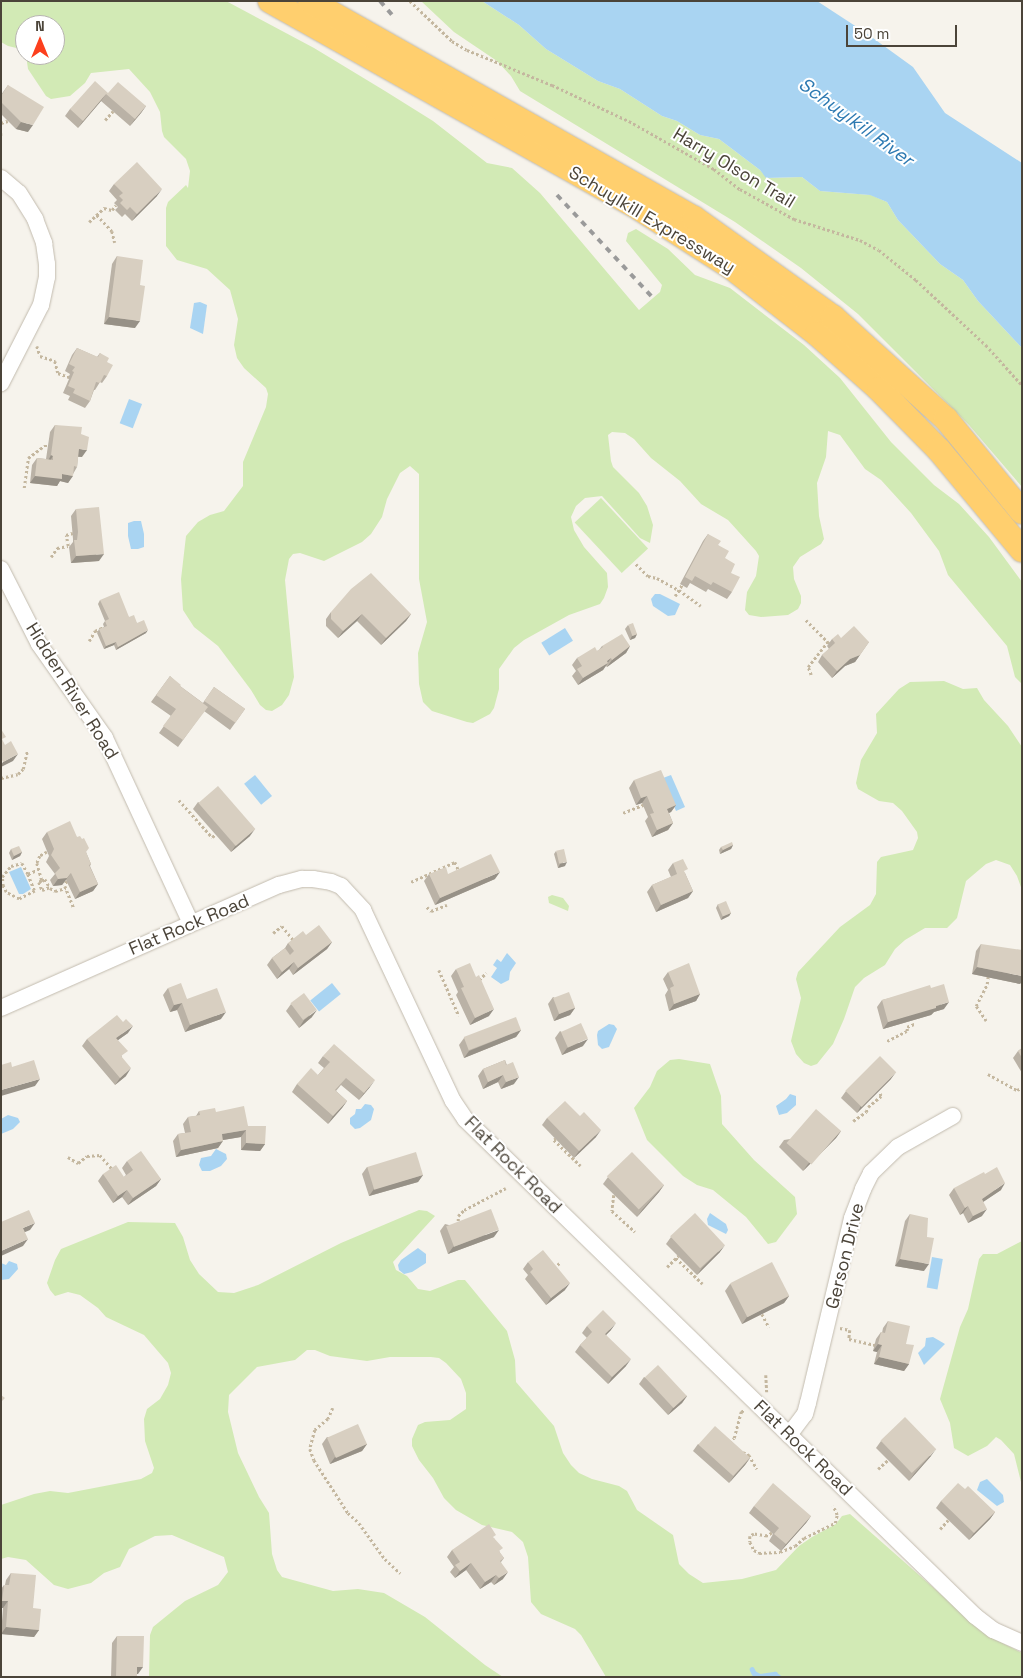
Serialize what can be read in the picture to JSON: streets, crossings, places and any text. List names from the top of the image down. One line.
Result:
{"streets":{"highway":["Schuylkill Expressway"],"street":["Hidden River Road","Flat Rock Road","Gerson Drive"],"path":["Harry Olson Trail"]},"crossings":[["Hidden River Road","Flat Rock Road"],["Flat Rock Road","Gerson Drive"]],"water":["Schuylkill River"],"scale_bar":"50 m","north":"top"}
